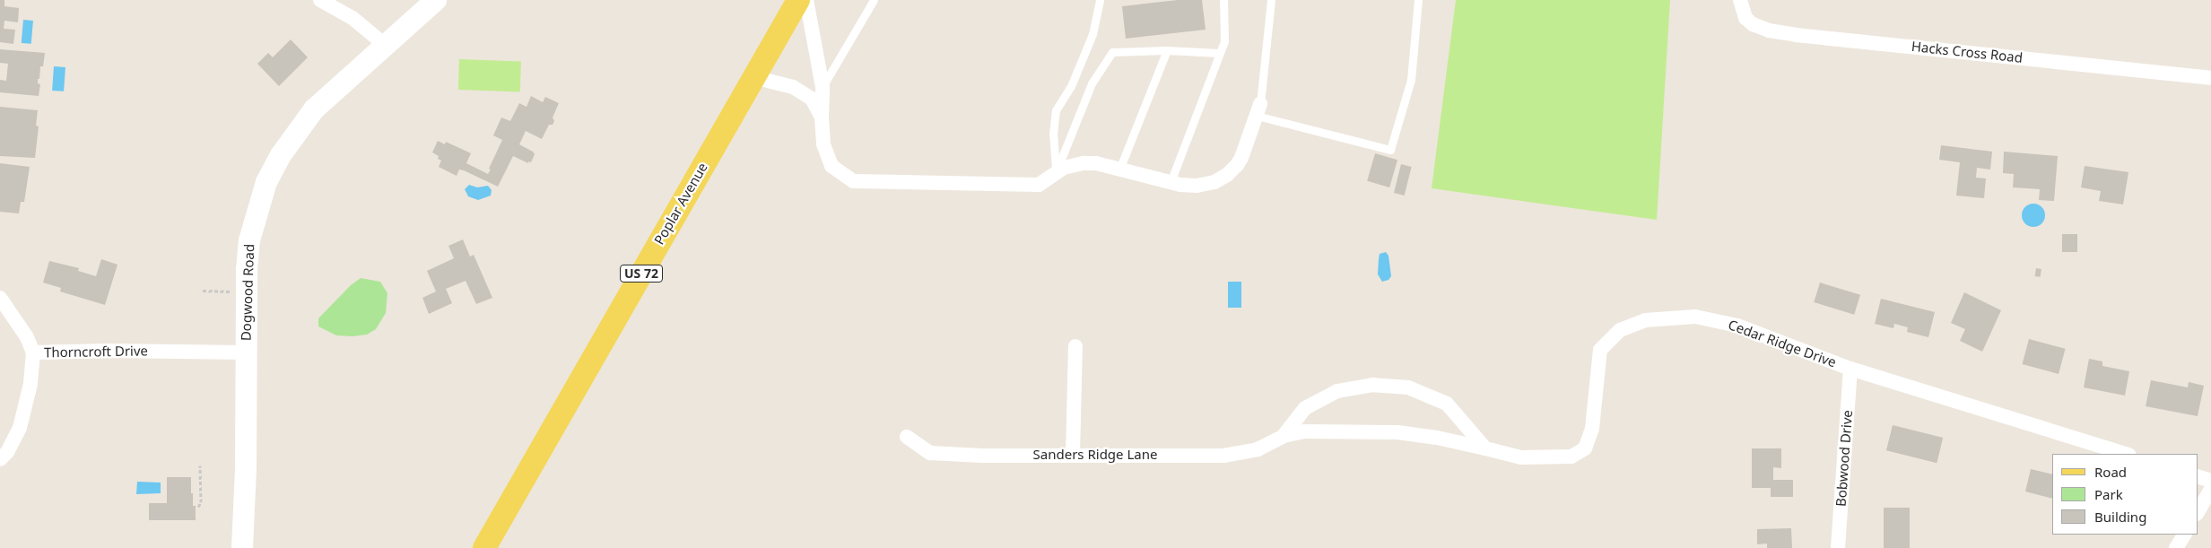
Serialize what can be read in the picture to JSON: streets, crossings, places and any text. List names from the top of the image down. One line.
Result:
{"streets":{"main road":["Poplar Avenue","US 72"],"street":["Hacks Cross Road","Dogwood Road","Cedar Ridge Drive","Thorncroft Drive","Sanders Ridge Lane","Bobwood Drive"]},"crossings":[["Dogwood Road","Thorncroft Drive"],["Cedar Ridge Drive","Sanders Ridge Lane"],["Cedar Ridge Drive","Bobwood Drive"]],"legend":["Road","Park","Building"]}
